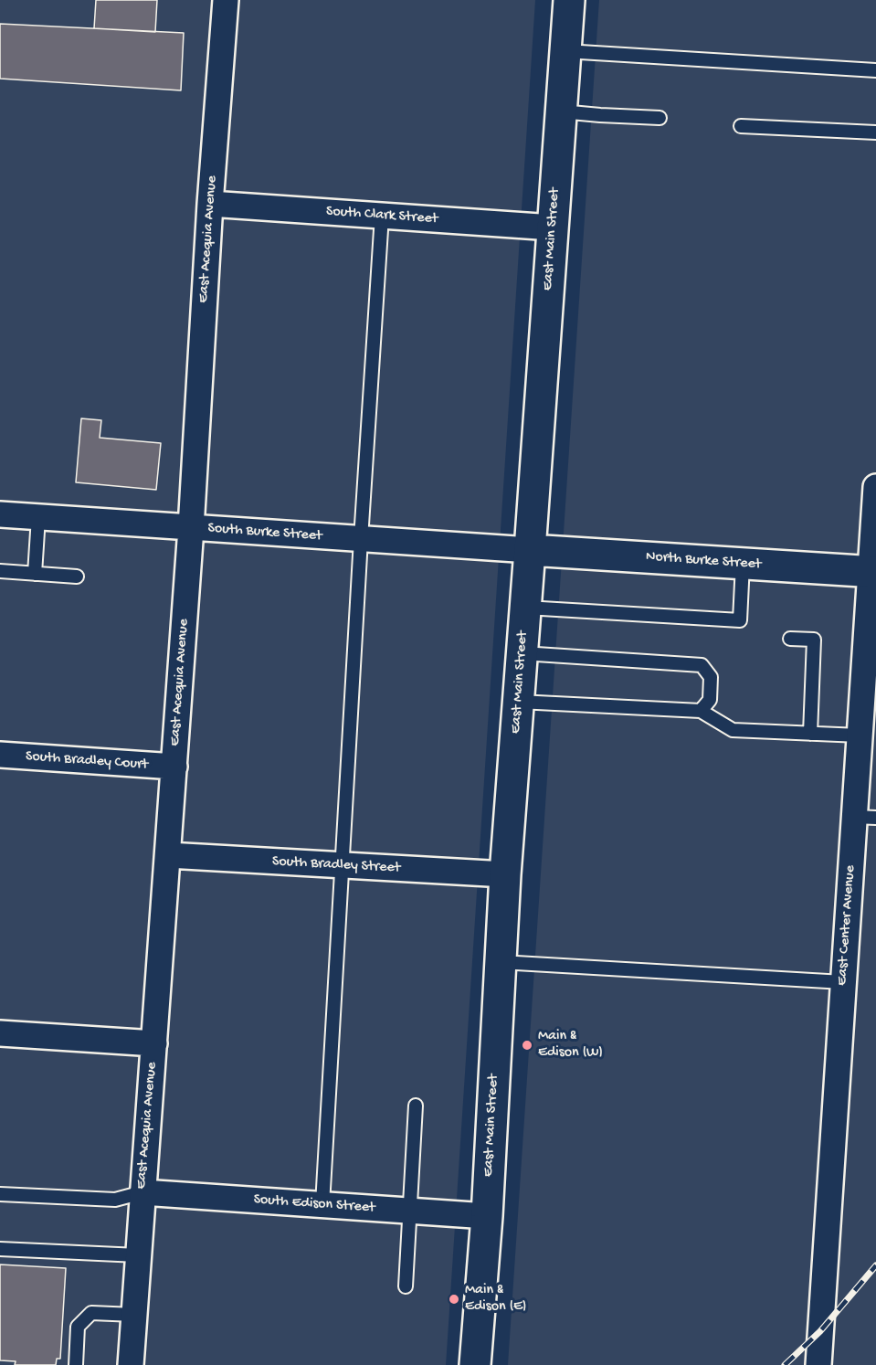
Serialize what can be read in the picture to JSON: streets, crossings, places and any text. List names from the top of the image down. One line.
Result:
{"streets":{"street":["South Clark Street","East Acequia Avenue","East Main Street","South Burke Street","North Burke Street","South Bradley Court","South Bradley Street","East Center Avenue","South Edison Street"]},"crossings":[["South Clark Street","East Acequia Avenue"],["South Clark Street","East Main Street"],["East Acequia Avenue","South Burke Street"],["East Acequia Avenue","South Bradley Court"],["East Acequia Avenue","South Bradley Street"],["East Acequia Avenue","South Edison Street"],["East Main Street","South Burke Street"],["East Main Street","North Burke Street"],["East Main Street","South Bradley Street"],["East Main Street","South Edison Street"],["South Burke Street","North Burke Street"],["North Burke Street","East Center Avenue"]],"places":["Main & Edison (W)","Main & Edison (E)"]}
